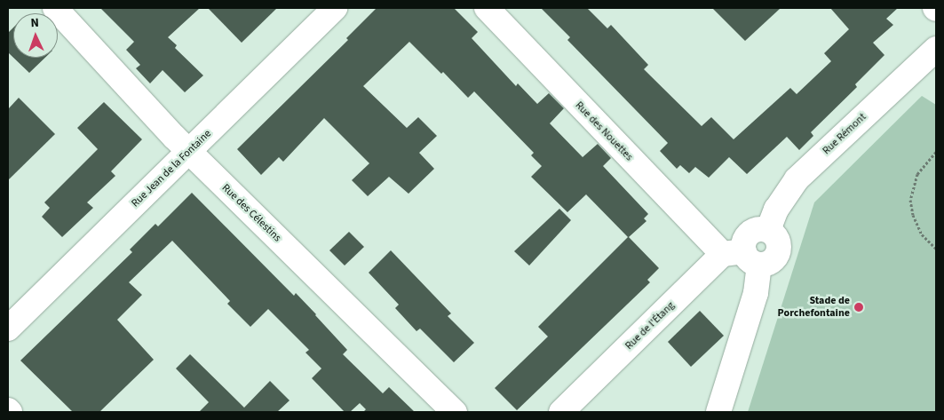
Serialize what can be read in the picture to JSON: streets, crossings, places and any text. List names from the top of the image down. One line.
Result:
{"streets":{"street":["Rue des Nouettes","Rue Rémont","Rue Jean de la Fontaine","Rue des Célestins","Rue de l'Étang"]},"crossings":[["Rue des Nouettes","Rue Rémont"],["Rue des Nouettes","Rue de l'Étang"],["Rue Rémont","Rue de l'Étang"],["Rue Jean de la Fontaine","Rue des Célestins"]],"places":["Stade de Porchefontaine"],"north":"top"}
